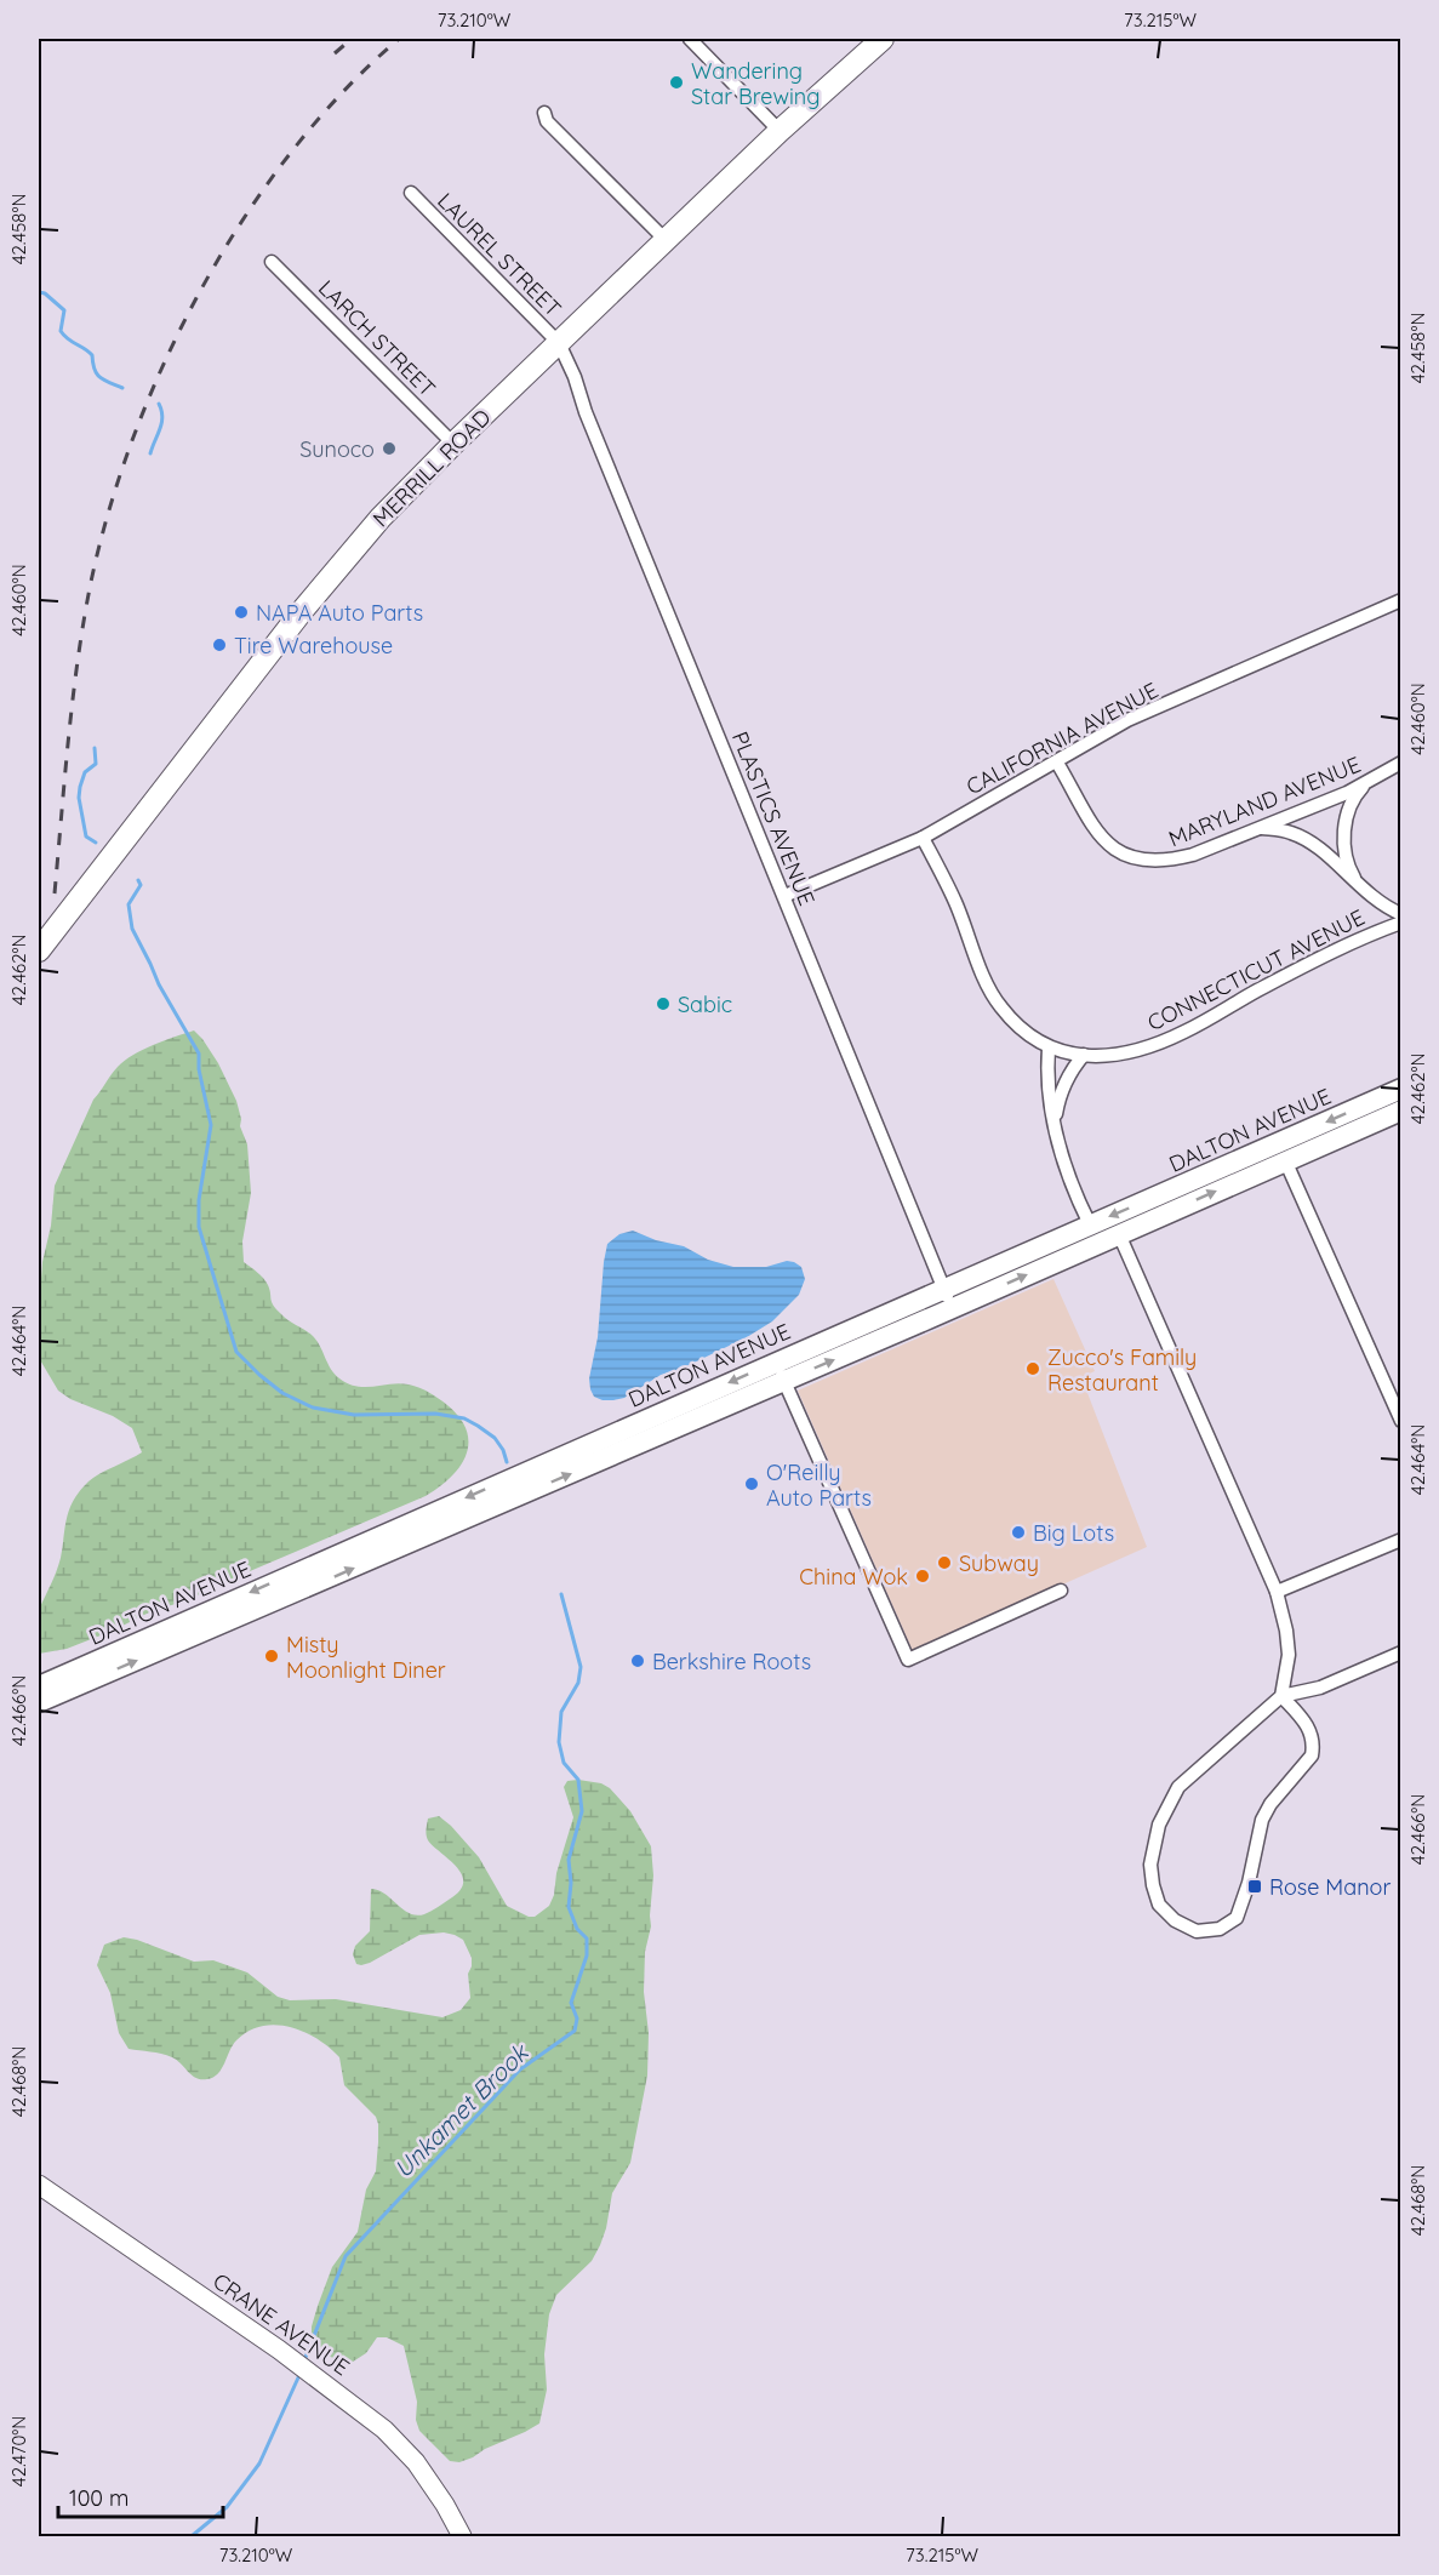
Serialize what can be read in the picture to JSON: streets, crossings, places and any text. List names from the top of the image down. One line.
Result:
{"streets":{"highway":["MERRILL ROAD"],"main road":["DALTON AVENUE","CRANE AVENUE"],"street":["LAUREL STREET","LARCH STREET","CALIFORNIA AVENUE","MARYLAND AVENUE","PLASTICS AVENUE","CONNECTICUT AVENUE"]},"crossings":[["LAUREL STREET","MERRILL ROAD"],["LAUREL STREET","PLASTICS AVENUE"],["LARCH STREET","MERRILL ROAD"],["MERRILL ROAD","PLASTICS AVENUE"],["CALIFORNIA AVENUE","MARYLAND AVENUE"],["CALIFORNIA AVENUE","PLASTICS AVENUE"],["PLASTICS AVENUE","DALTON AVENUE"]],"water":["Unkamet Brook"],"places":{"other":["Wandering Star Brewing","Sunoco","NAPA Auto Parts","Tire Warehouse","Sabic","Zucco's Family Restaurant","O'Reilly Auto Parts","Big Lots","Subway","China Wok","Misty Moonlight Diner","Berkshire Roots"],"transit":["Rose Manor"]},"scale_bar":"100 m","coordinates":["73.210°W","73.215°W","42.458°N","42.460°N","42.462°N","42.464°N","42.466°N","42.468°N","42.470°N"]}
